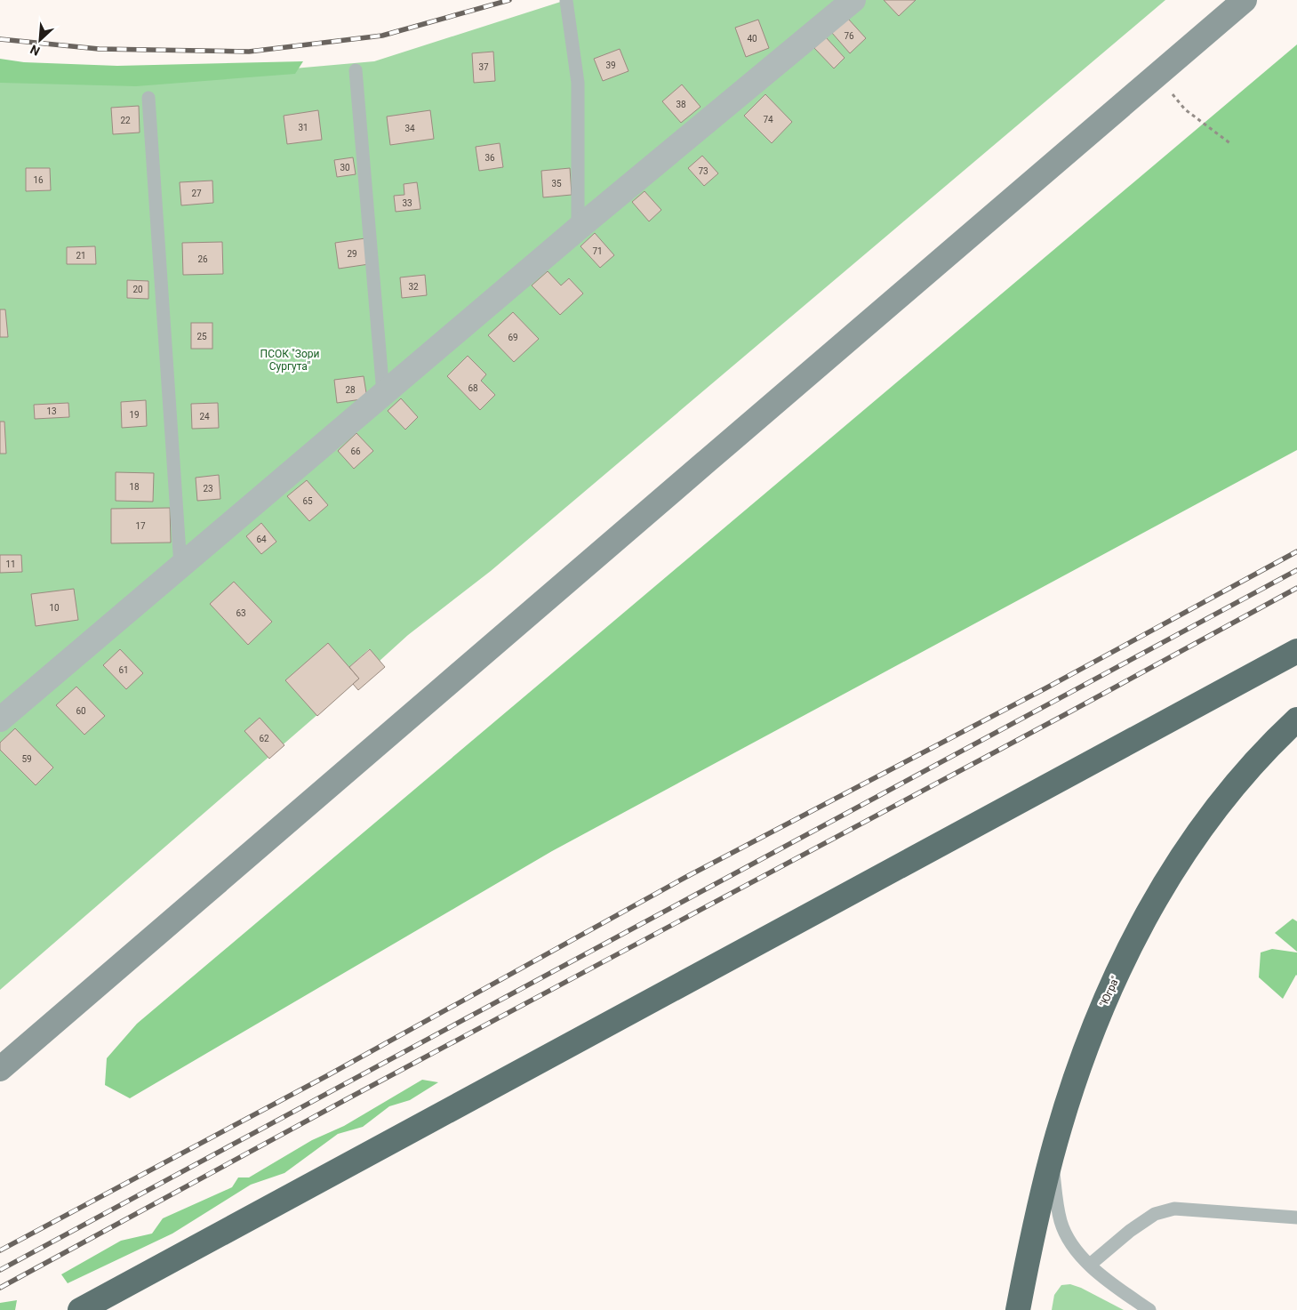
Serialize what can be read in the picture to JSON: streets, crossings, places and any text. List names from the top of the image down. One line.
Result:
{"streets":{"highway":["\"Югра\""]},"parks":["ПСОК \"Зори Сургута\""],"house_numbers":["76","40","39","37","38","74","22","31","34","36","30","73","16","35","27","33","71","29","21","26","32","20","25","69","68","28","13","19","24","66","18","23","65","17","64","11","10","63","61","60","62","59"],"north":"bottom left"}
